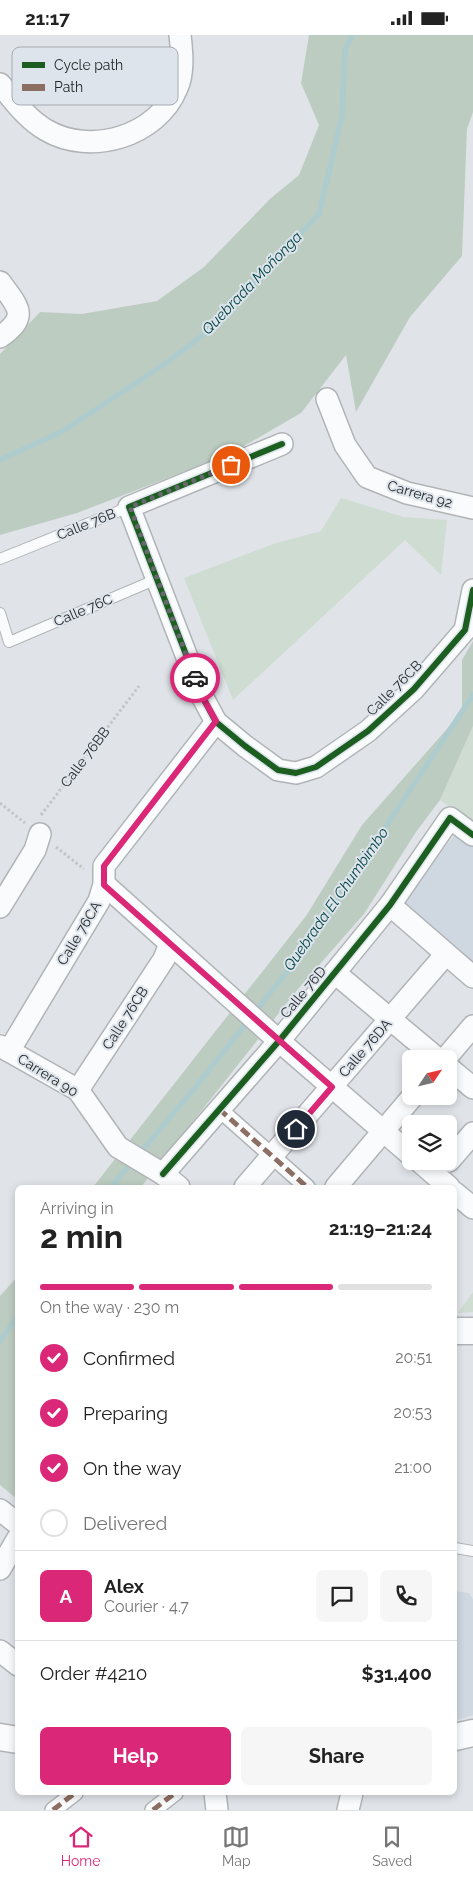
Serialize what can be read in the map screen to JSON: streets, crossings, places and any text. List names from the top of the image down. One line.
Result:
{"streets":{"street":["Carrera 92","Calle 76B","Calle 76CB","Calle 76CA","Calle 76D","Calle 76DA","Carrera 90"],"lane":["Calle 76C"],"path":["Calle 76BB"]},"crossings":[["Calle 76CB","Calle 76CA"],["Calle 76CB","Carrera 90"],["Calle 76CA","Carrera 90"],["Calle 76D","Carrera 90"]],"water":["Quebrada Moñonga","Quebrada El Chumbimbo"],"legend":["Cycle path","Path"],"north":"top right","page":{"status":"21:17","heading":["2 min","Arriving in","21:19–21:24"],"panel":["Alex","Courier · 4.7","Order #4210","$31,400"],"bar":"On the way · 230 m","list":[["Confirmed","20:51"],["Preparing","20:53"],["On the way","21:00"],"Delivered"],"round":"A","buttons":["Help","Share"],"tabs":["Home","Map","Saved"]}}
